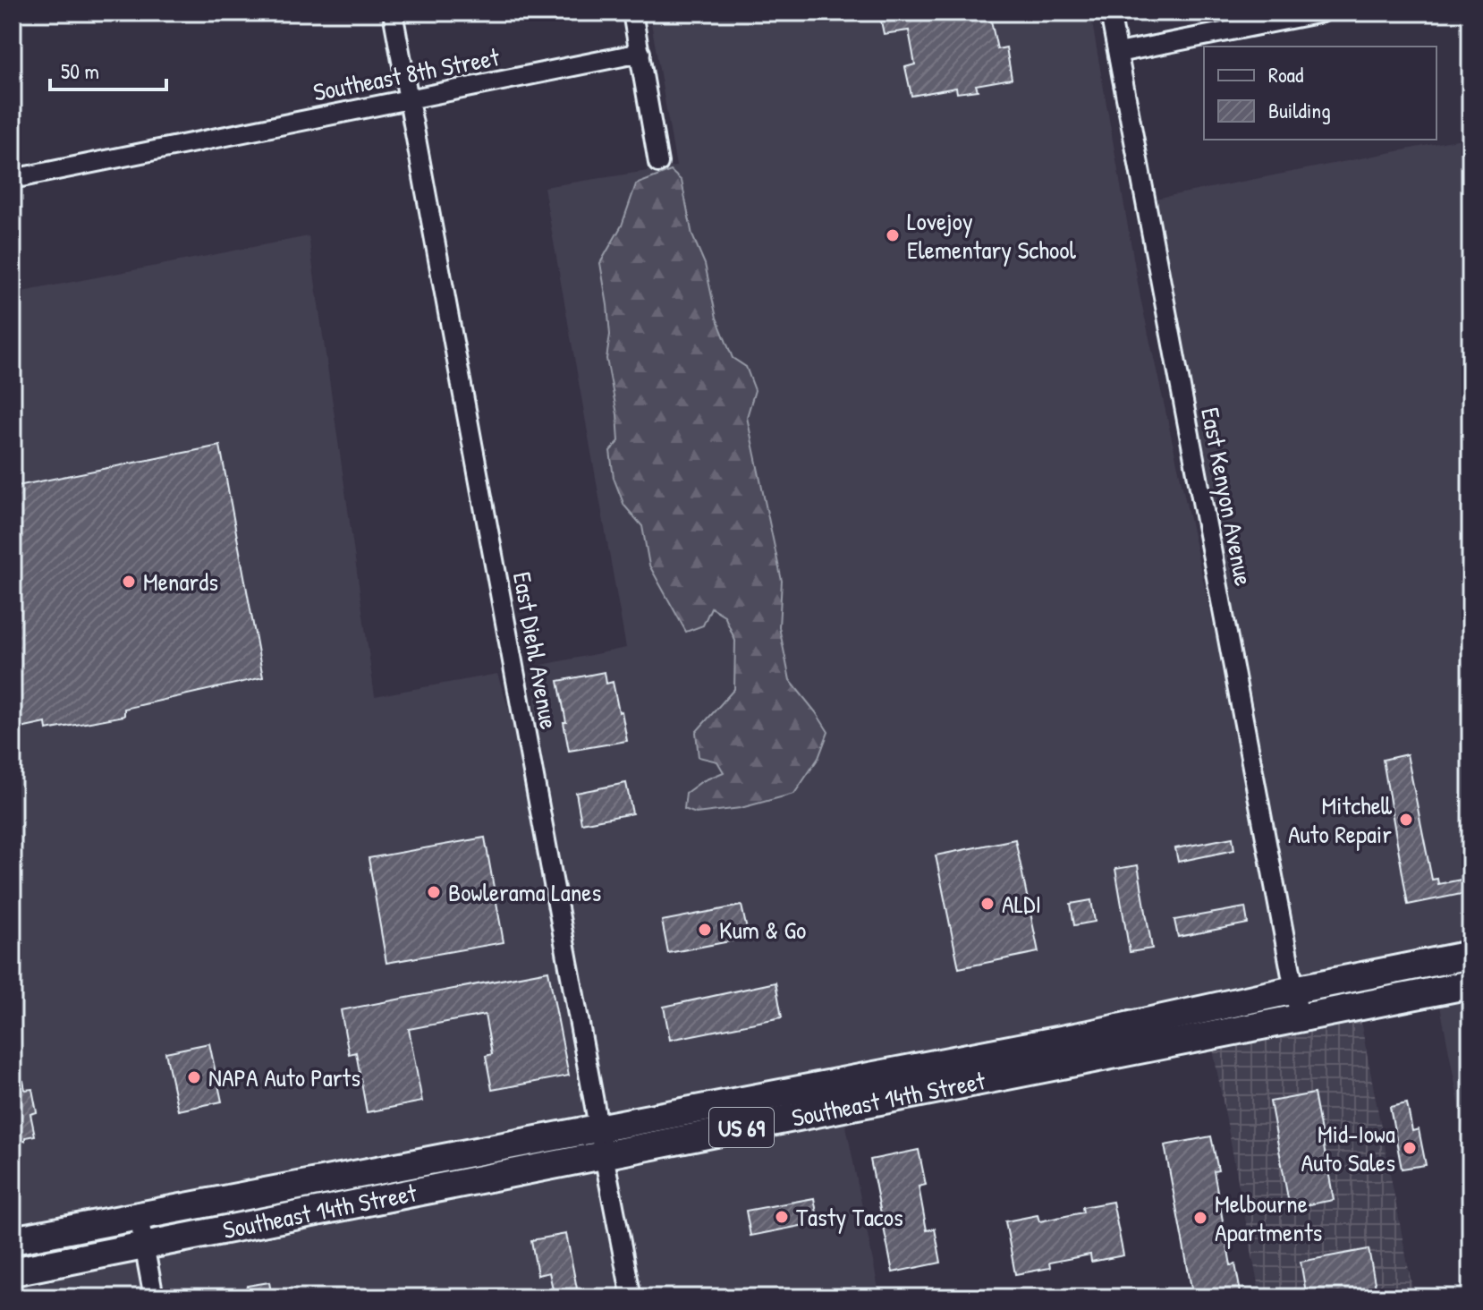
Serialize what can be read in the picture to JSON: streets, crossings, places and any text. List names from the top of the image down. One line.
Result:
{"streets":{"main road":["Southeast 14th Street","US 69"],"street":["Southeast 8th Street","East Kenyon Avenue","East Diehl Avenue"]},"crossings":[["Southeast 8th Street","East Diehl Avenue"],["East Kenyon Avenue","Southeast 14th Street"],["East Diehl Avenue","Southeast 14th Street"]],"places":["Lovejoy Elementary School","Menards","Mitchell Auto Repair","Bowlerama Lanes","ALDI","Kum & Go","NAPA Auto Parts","Mid-Iowa Auto Sales","Tasty Tacos","Melbourne Apartments"],"legend":["Road","Building"],"scale_bar":"50 m"}
